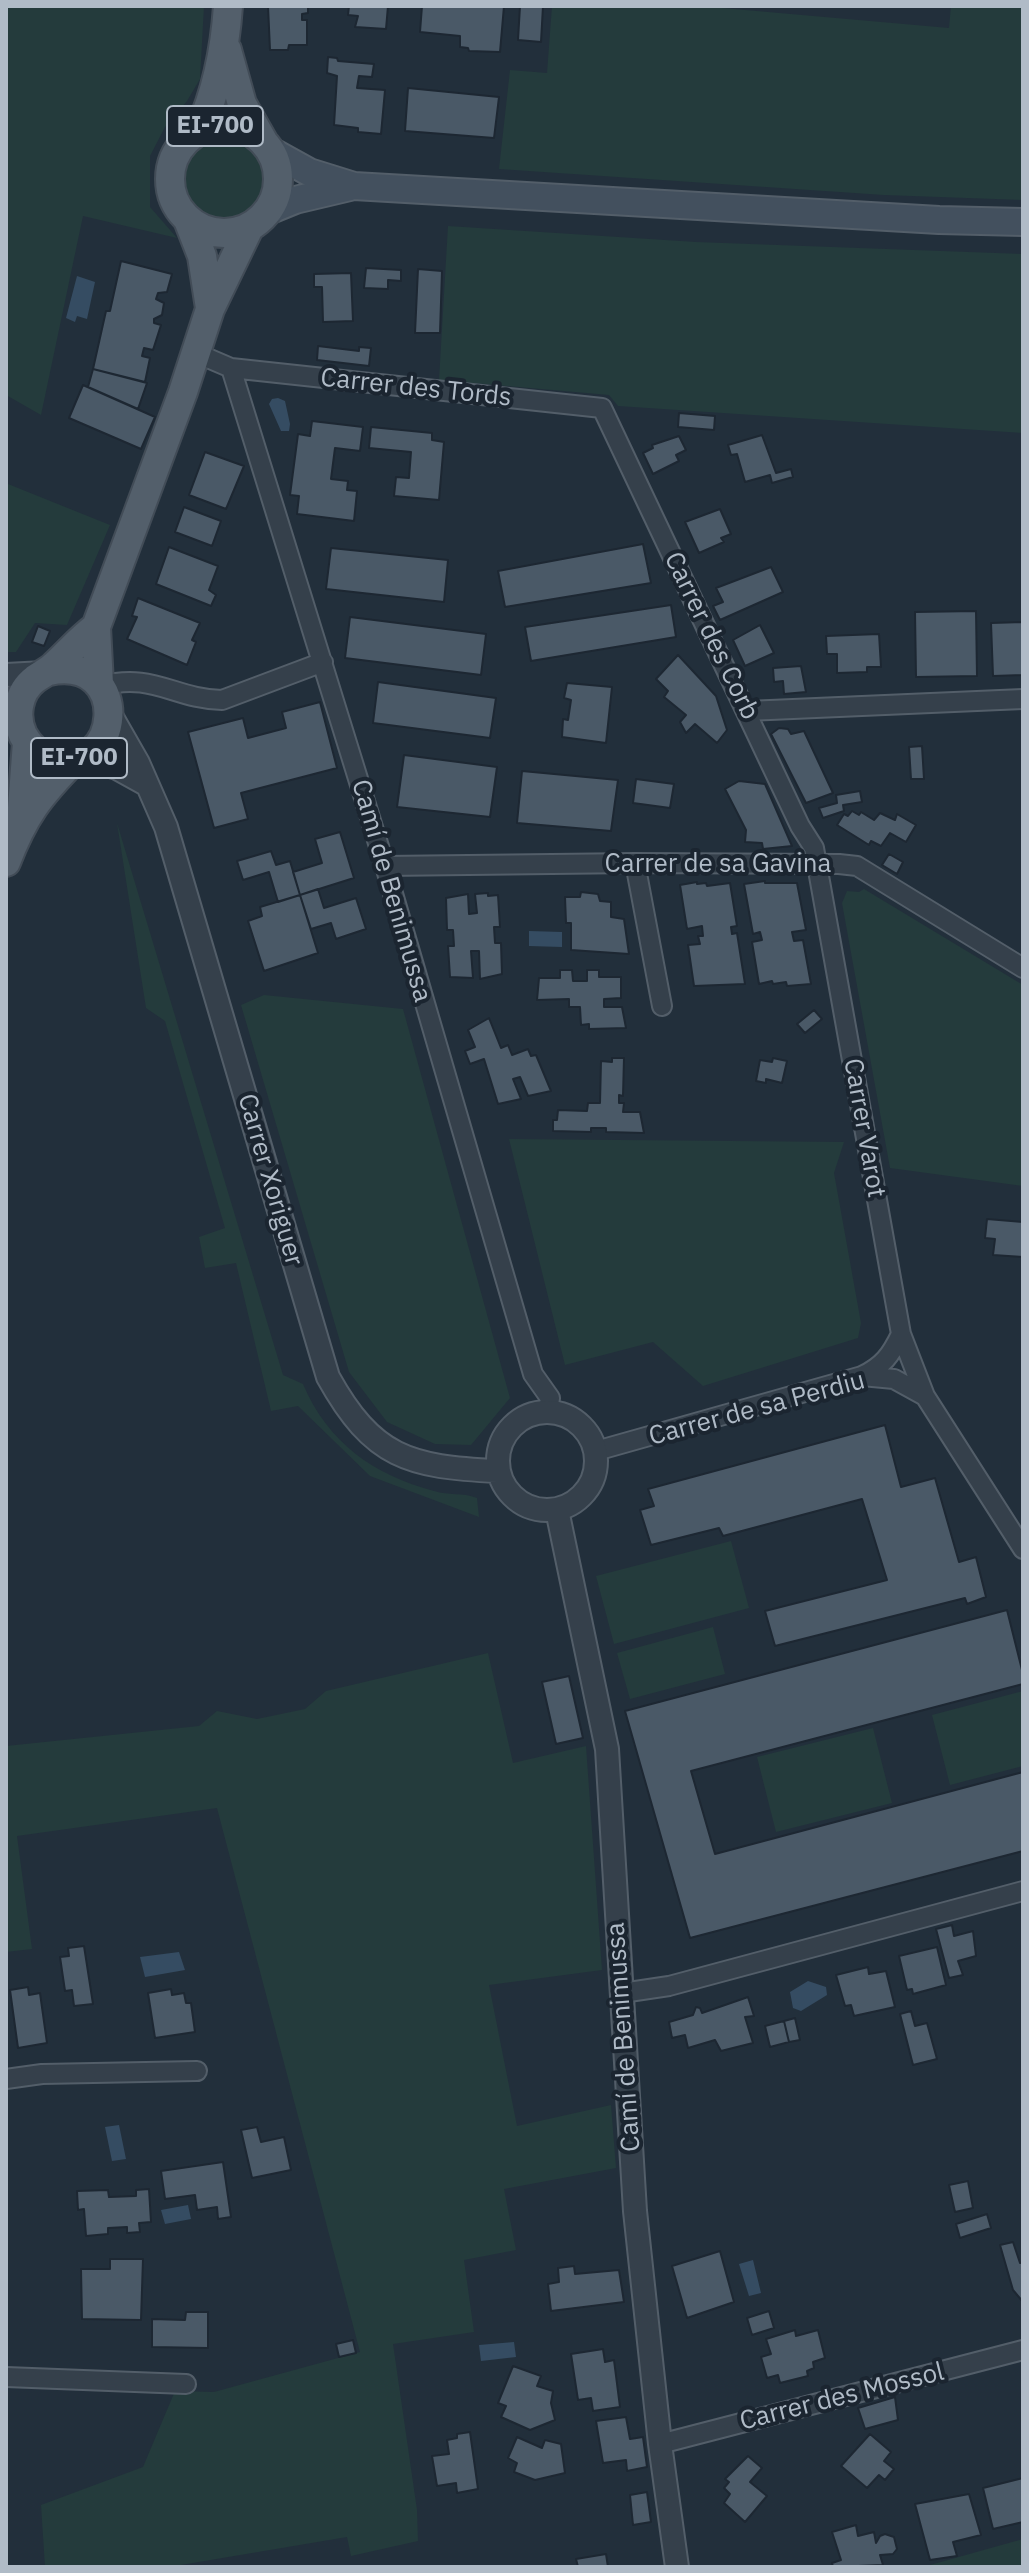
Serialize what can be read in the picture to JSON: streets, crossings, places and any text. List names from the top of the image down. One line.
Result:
{"streets":{"main road":["EI-700"],"street":["Carrer des Tords","Carrer des Corb","Carrer de sa Gavina","Camí de Benimussa","Carrer Varot","Carrer Xoriguer","Carrer de sa Perdiu","Carrer des Mossol"]},"crossings":[["EI-700","Carrer des Tords"],["EI-700","Carrer Xoriguer"],["Carrer des Tords","Carrer des Corb"],["Carrer des Tords","Camí de Benimussa"],["Carrer des Corb","Carrer de sa Gavina"],["Carrer des Corb","Carrer Varot"],["Carrer de sa Gavina","Camí de Benimussa"],["Carrer de sa Gavina","Carrer Varot"],["Camí de Benimussa","Carrer Xoriguer"],["Camí de Benimussa","Carrer de sa Perdiu"],["Camí de Benimussa","Carrer des Mossol"],["Carrer Varot","Carrer de sa Perdiu"],["Carrer Xoriguer","Carrer de sa Perdiu"]]}
